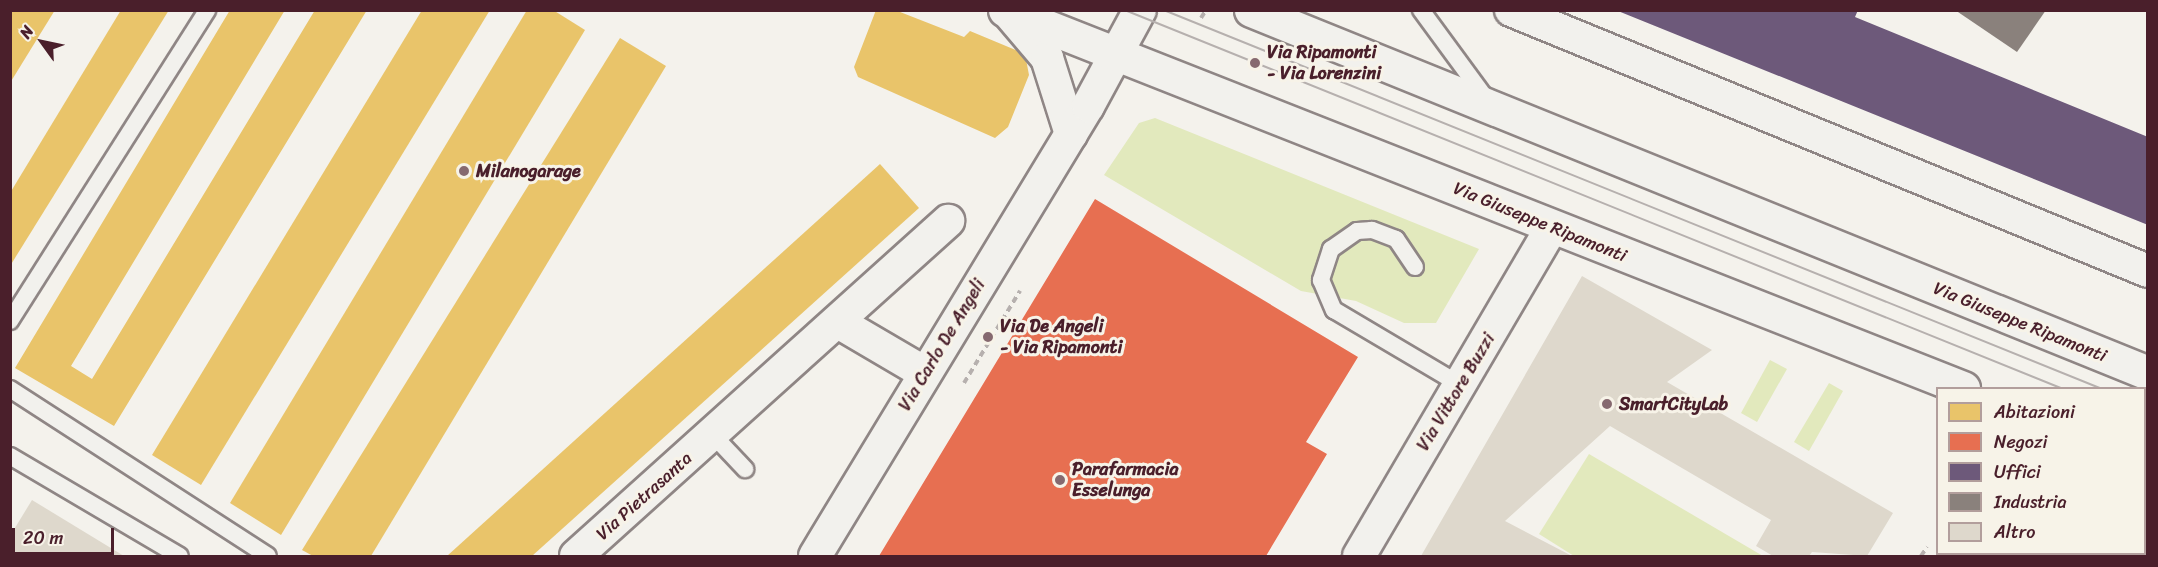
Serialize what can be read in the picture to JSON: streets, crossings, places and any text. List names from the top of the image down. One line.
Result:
{"streets":{"street":["Via Giuseppe Ripamonti","Via Carlo De Angeli","Via Vittore Buzzi","Via Pietrasanta"]},"crossings":[["Via Giuseppe Ripamonti","Via Carlo De Angeli"],["Via Giuseppe Ripamonti","Via Vittore Buzzi"]],"places":["Via Ripamonti - Via Lorenzini","Milanogarage","Via De Angeli - Via Ripamonti","SmartCityLab","Parafarmacia Esselunga"],"legend":["Abitazioni","Negozi","Uffici","Industria","Altro"],"scale_bar":"20 m","north":"top left"}
